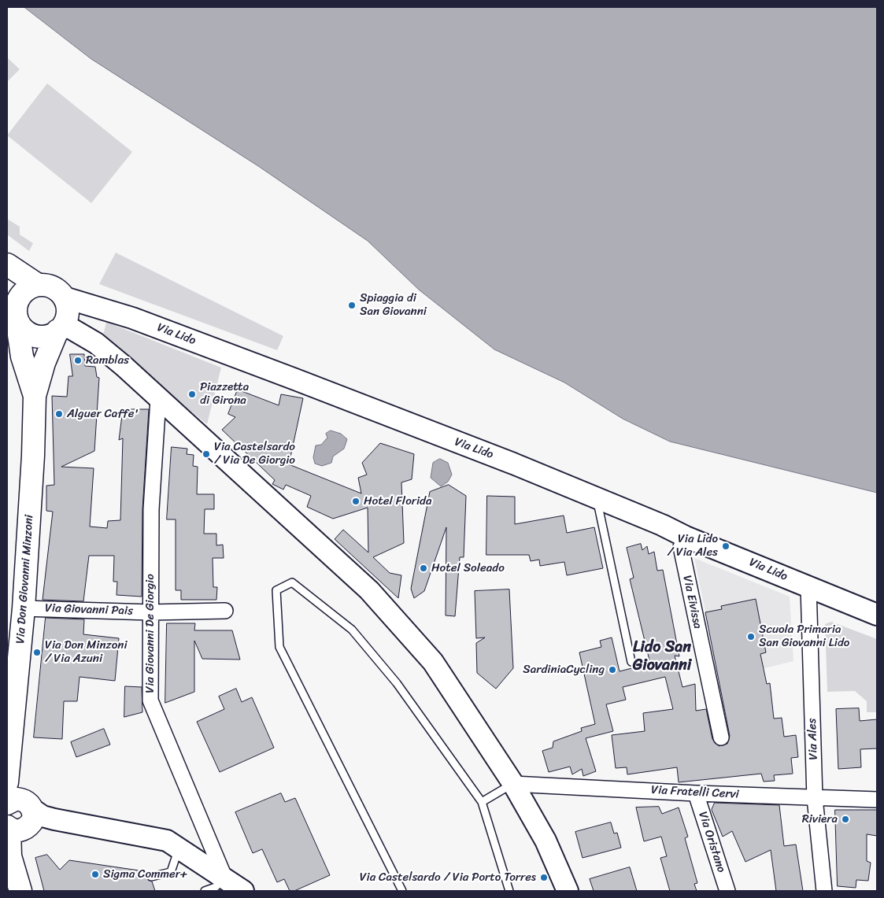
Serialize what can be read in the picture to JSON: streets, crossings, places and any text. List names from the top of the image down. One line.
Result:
{"streets":{"main road":["Via Don Giovanni Minzoni"],"street":["Via Lido","Via Eivissa","Via Giovanni Pais","Via Giovanni De Giorgio","Via Ales","Via Fratelli Cervi","Via Oristano"]},"crossings":[["Via Lido","Via Don Giovanni Minzoni"],["Via Lido","Via Eivissa"],["Via Lido","Via Ales"],["Via Don Giovanni Minzoni","Via Giovanni Pais"],["Via Giovanni Pais","Via Giovanni De Giorgio"],["Via Ales","Via Fratelli Cervi"],["Via Fratelli Cervi","Via Oristano"]],"districts":["Lido San Giovanni"],"places":["Spiaggia di San Giovanni","Ramblas","Piazzetta di Girona","Alguer Caffe'","Via Castelsardo / Via De Giorgio","Hotel Florida","Via Lido / Via Ales","Hotel Soleado","Scuola Primaria San Giovanni Lido","Via Don Minzoni / Via Azuni","SardiniaCycling","Riviera","Sigma Commer+","Via Castelsardo / Via Porto Torres"]}
